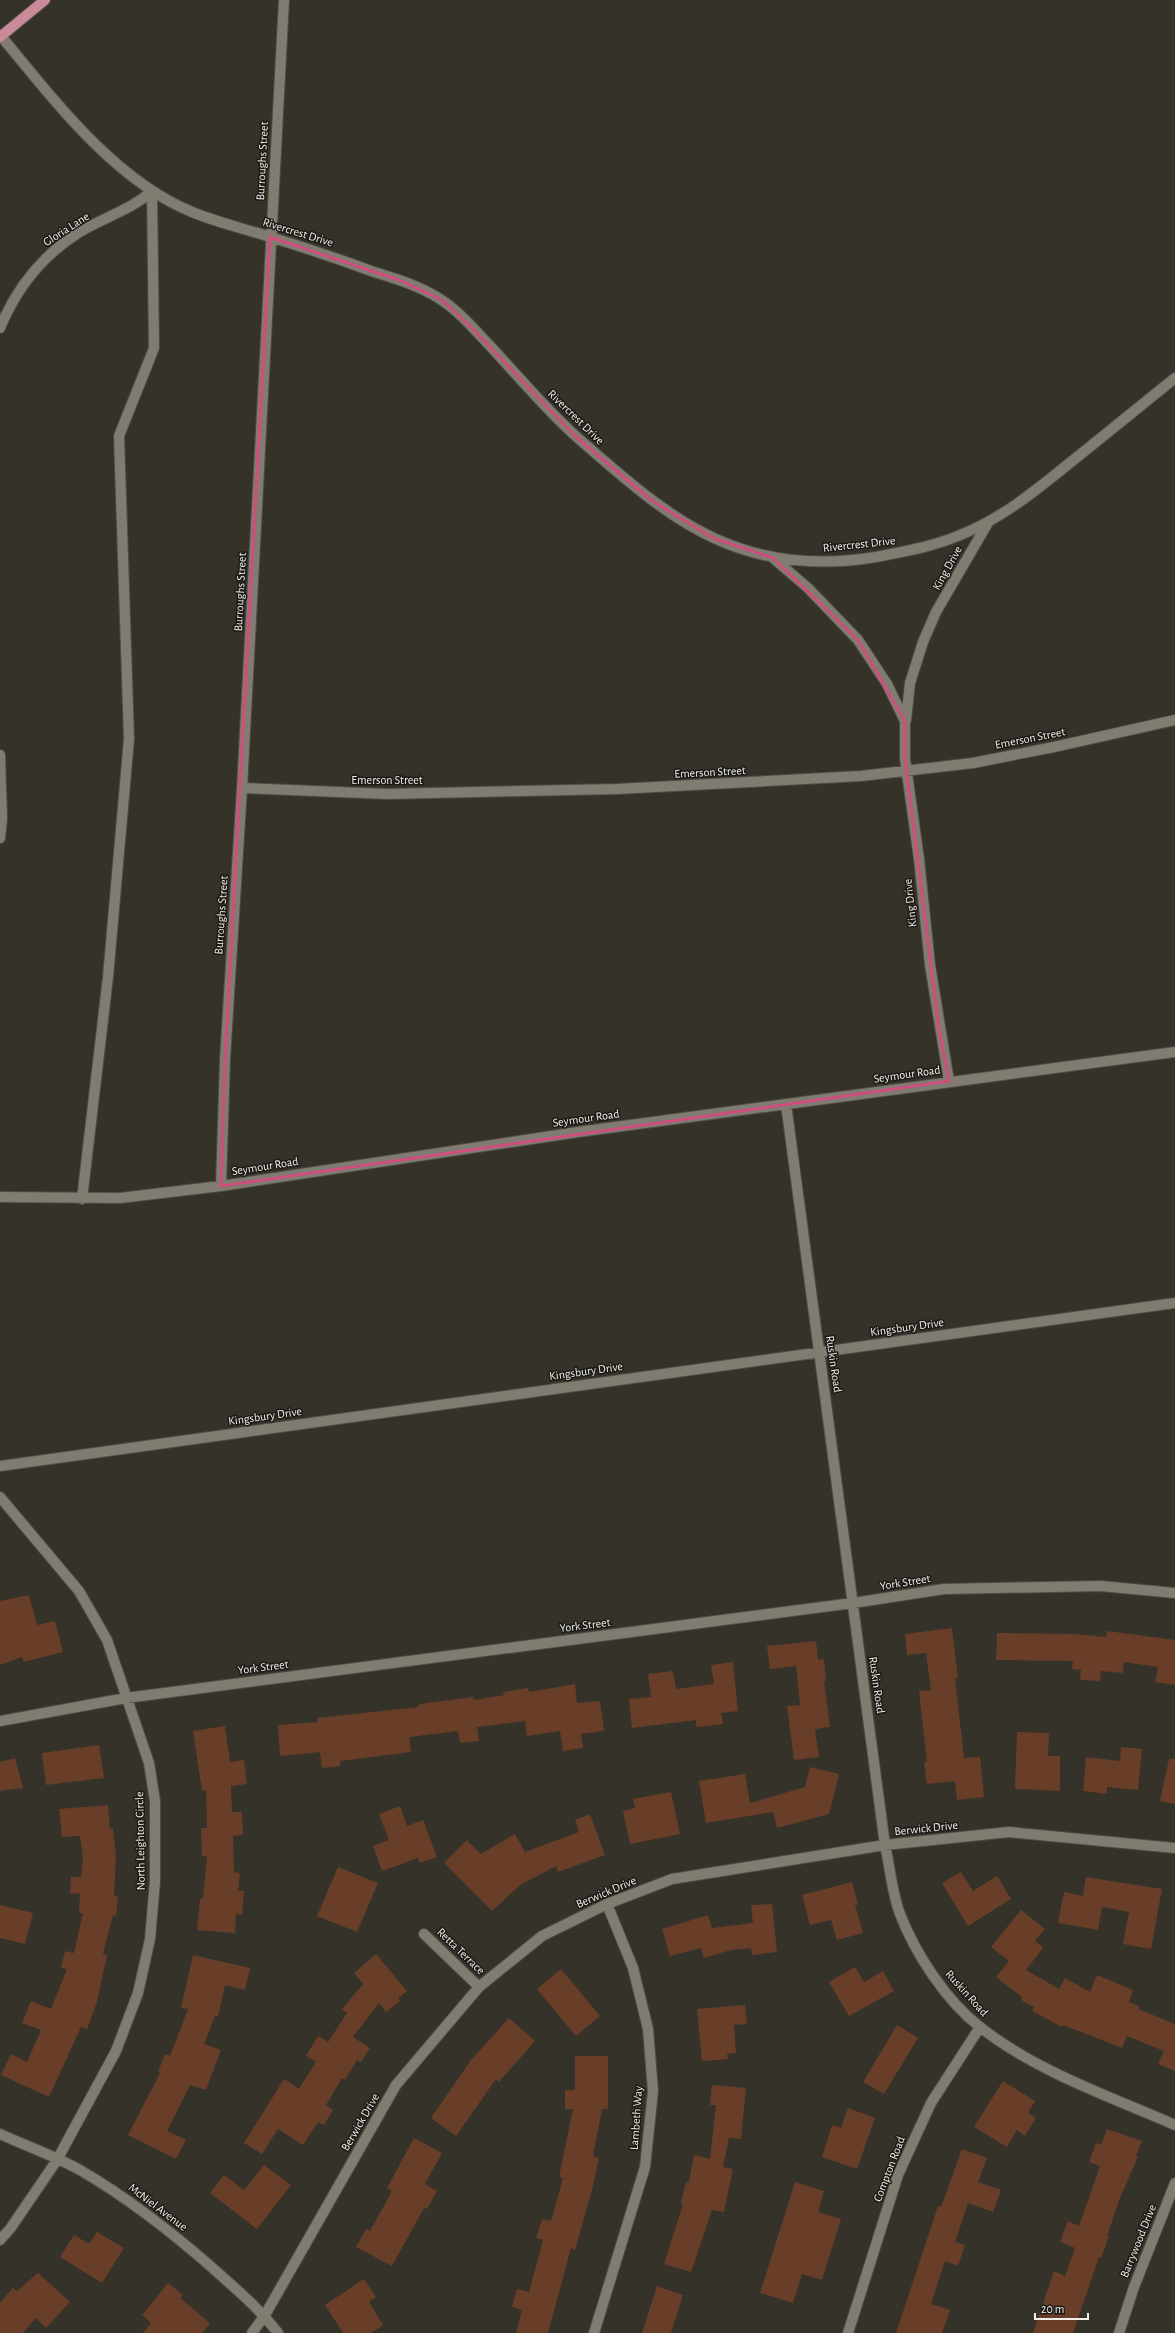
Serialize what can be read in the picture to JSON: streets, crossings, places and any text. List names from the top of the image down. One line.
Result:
{"streets":{"street":["Burroughs Street","Gloria Lane","Rivercrest Drive","King Drive","Emerson Street","Seymour Road","Kingsbury Drive","Ruskin Road","York Street","Berwick Drive","North Leighton Circle","Retta Terrace","Lambeth Way","Compton Road","McNiel Avenue","Barrywood Drive"]},"crossings":[["Burroughs Street","Rivercrest Drive"],["Burroughs Street","Emerson Street"],["Burroughs Street","Seymour Road"],["Gloria Lane","Rivercrest Drive"],["Rivercrest Drive","King Drive"],["King Drive","Emerson Street"],["King Drive","Seymour Road"],["Seymour Road","Ruskin Road"],["Kingsbury Drive","Ruskin Road"],["Ruskin Road","York Street"],["Ruskin Road","Berwick Drive"],["Ruskin Road","Compton Road"],["York Street","North Leighton Circle"],["Berwick Drive","Retta Terrace"],["Berwick Drive","Lambeth Way"],["Berwick Drive","McNiel Avenue"],["North Leighton Circle","McNiel Avenue"]],"scale_bar":"20 m"}
